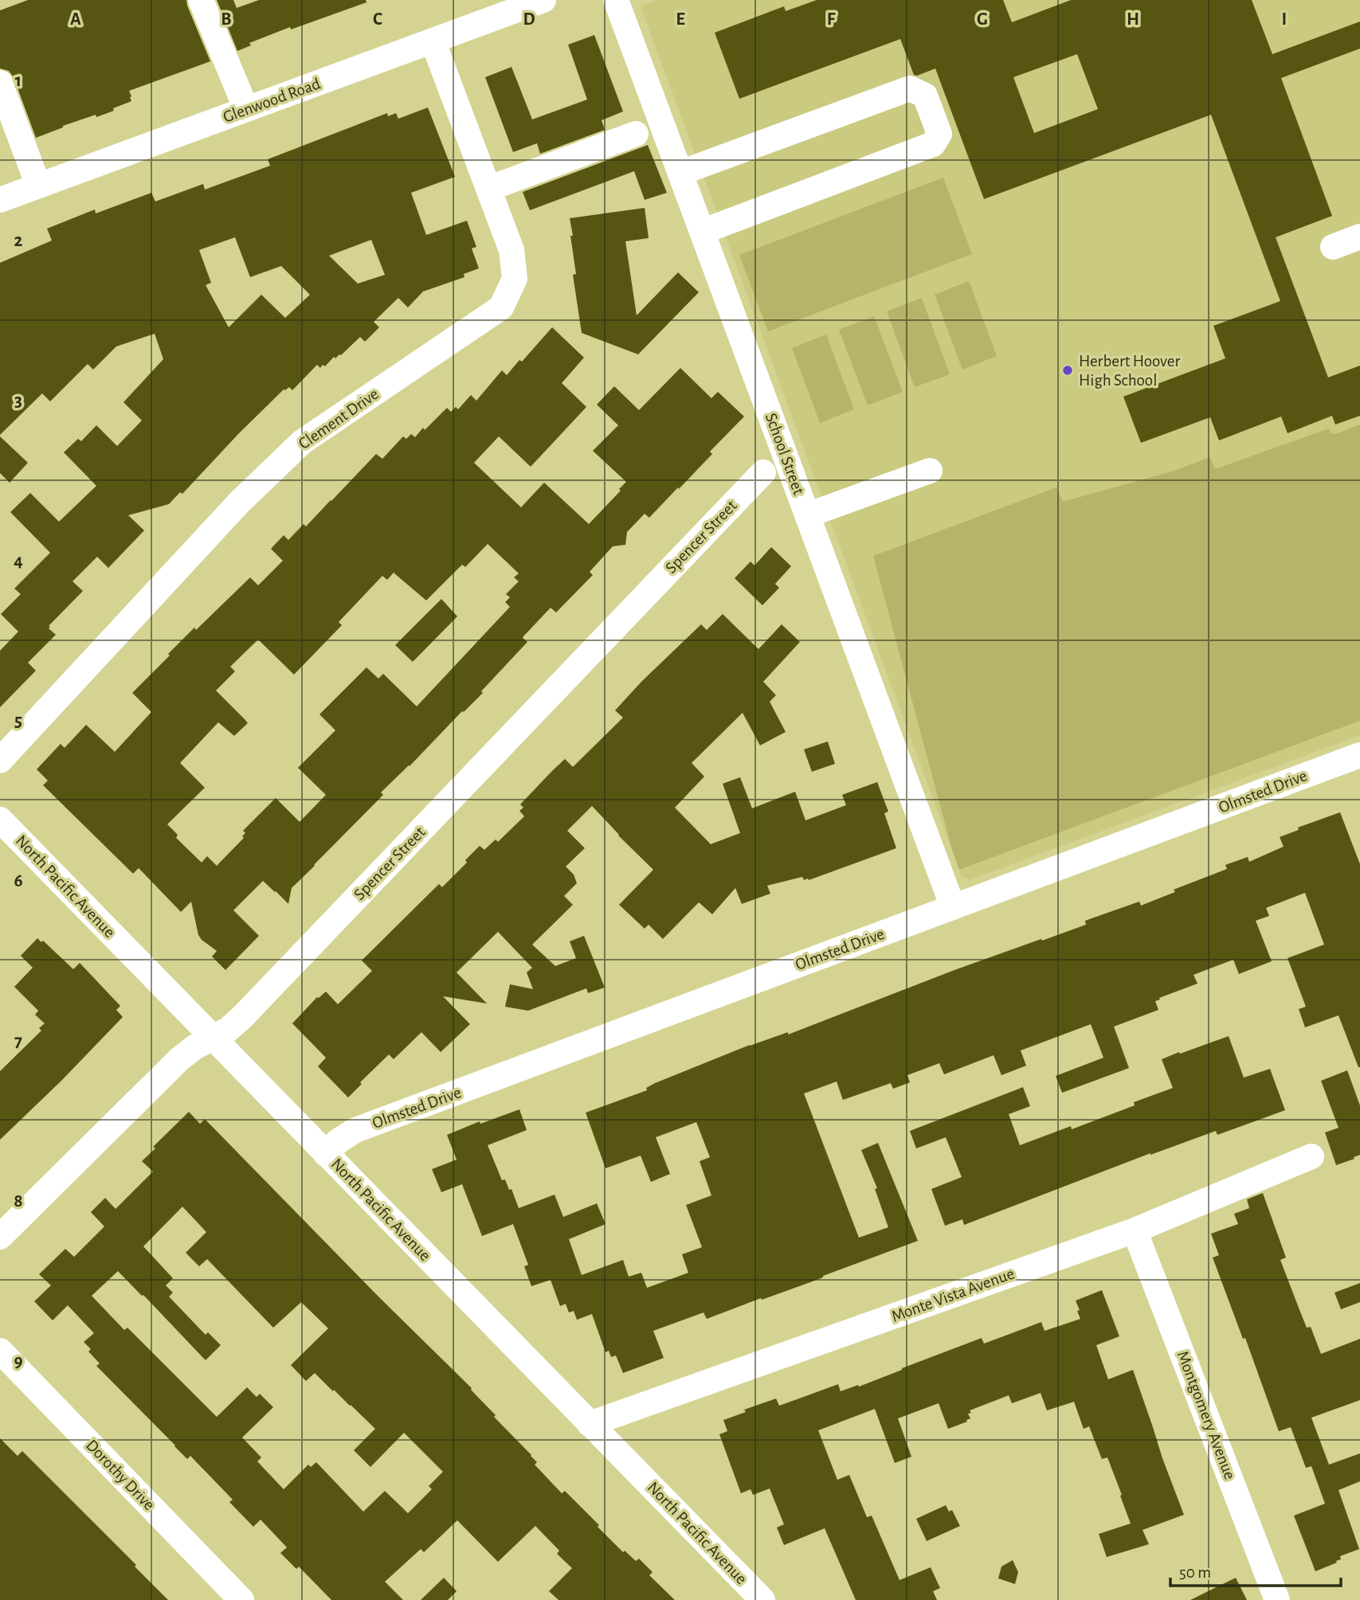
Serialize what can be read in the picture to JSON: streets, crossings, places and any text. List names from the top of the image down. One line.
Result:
{"streets":{"street":["Glenwood Road","Clement Drive","School Street","Spencer Street","Olmsted Drive","North Pacific Avenue","Monte Vista Avenue","Montgomery Avenue","Dorothy Drive"]},"crossings":[["Glenwood Road","Clement Drive"],["School Street","Olmsted Drive"],["Spencer Street","North Pacific Avenue"],["Olmsted Drive","North Pacific Avenue"],["North Pacific Avenue","Monte Vista Avenue"],["Monte Vista Avenue","Montgomery Avenue"]],"places":["Herbert Hoover High School"],"scale_bar":"50 m","grid":{"columns":["A","B","C","D","E","F","G","H","I"],"rows":["1","2","3","4","5","6","7","8","9"]}}
